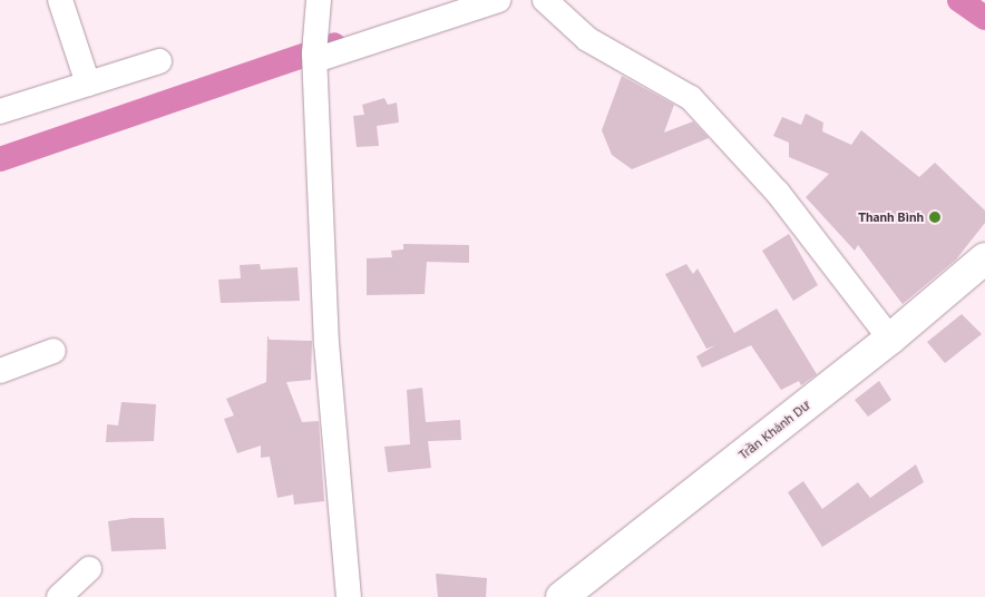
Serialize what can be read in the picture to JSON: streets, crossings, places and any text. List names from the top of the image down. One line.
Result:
{"streets":{"street":["Trần Khánh Dư"]},"places":["Thanh Bình"]}
